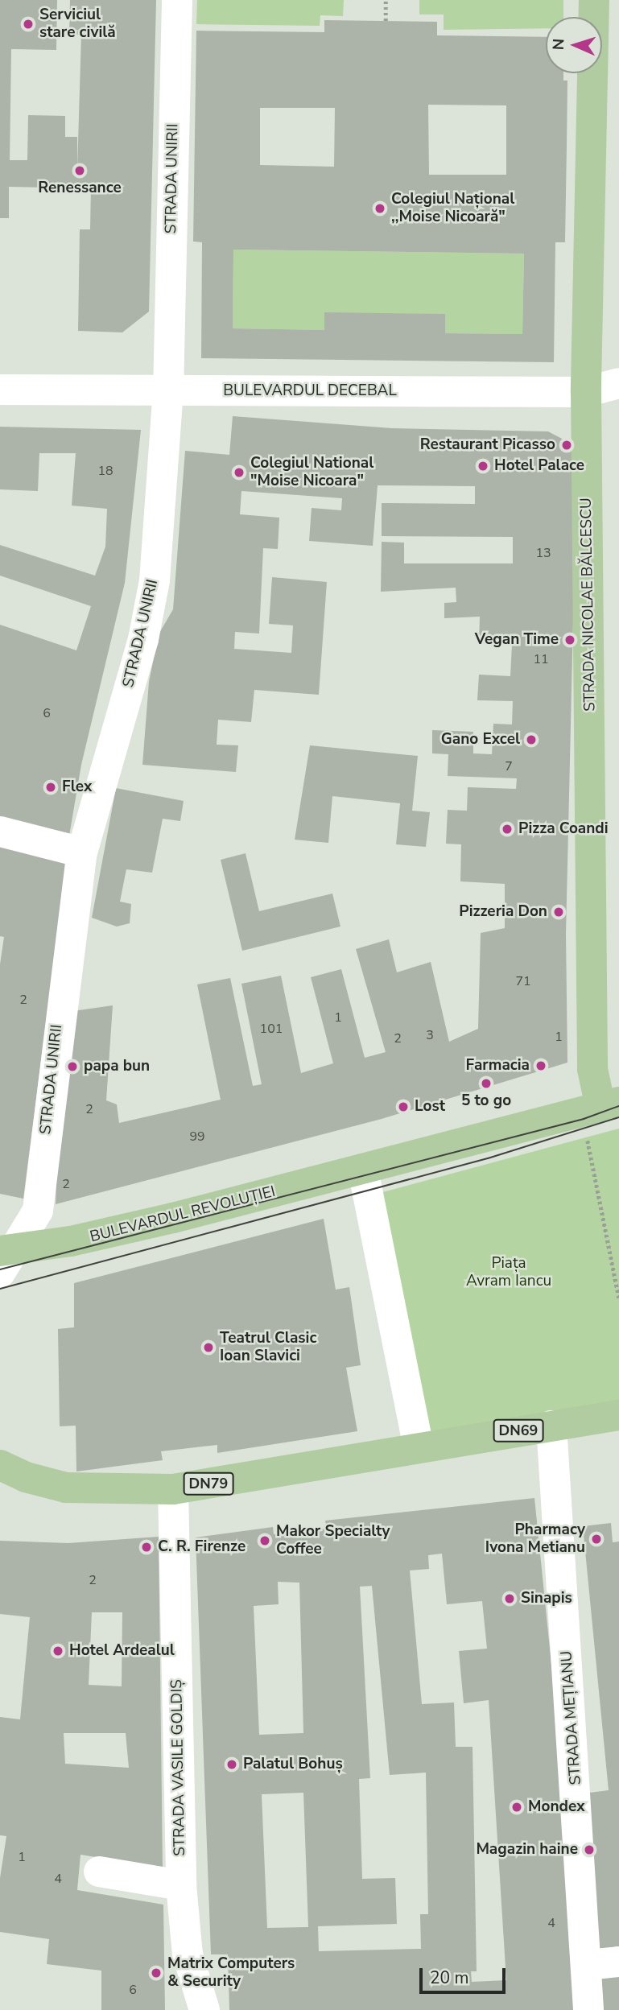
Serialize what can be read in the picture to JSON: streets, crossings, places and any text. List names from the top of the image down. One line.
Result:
{"streets":{"main road":["STRADA NICOLAE BĂLCESCU","BULEVARDUL REVOLUȚIEI","DN69","DN79"],"street":["STRADA UNIRII","BULEVARDUL DECEBAL","STRADA MEȚIANU","STRADA VASILE GOLDIȘ"]},"crossings":[["STRADA UNIRII","BULEVARDUL DECEBAL"],["STRADA UNIRII","BULEVARDUL REVOLUȚIEI"],["BULEVARDUL DECEBAL","STRADA NICOLAE BĂLCESCU"],["DN69","DN79"],["DN69","STRADA MEȚIANU"],["DN79","STRADA VASILE GOLDIȘ"]],"parks":["Piața Avram Iancu"],"places":["Serviciul stare civilă","Renessance","Colegiul Național ,,Moise Nicoară\"","Restaurant Picasso","Hotel Palace","Colegiul National \"Moise Nicoara\"","Vegan Time","Gano Excel","Flex","Pizza Coandi","Pizzeria Don","Farmacia","papa bun","5 to go","Lost","Teatrul Clasic Ioan Slavici","Pharmacy Ivona Metianu","Makor Specialty Coffee","C. R. Firenze","Sinapis","Hotel Ardealul","Palatul Bohuș","Mondex","Magazin haine","Matrix Computers & Security"],"house_numbers":["18","13","11","6","7","71","2","1","101","3","1","2","2","99","2","2","1","4","4","6"],"scale_bar":"20 m","north":"left"}
